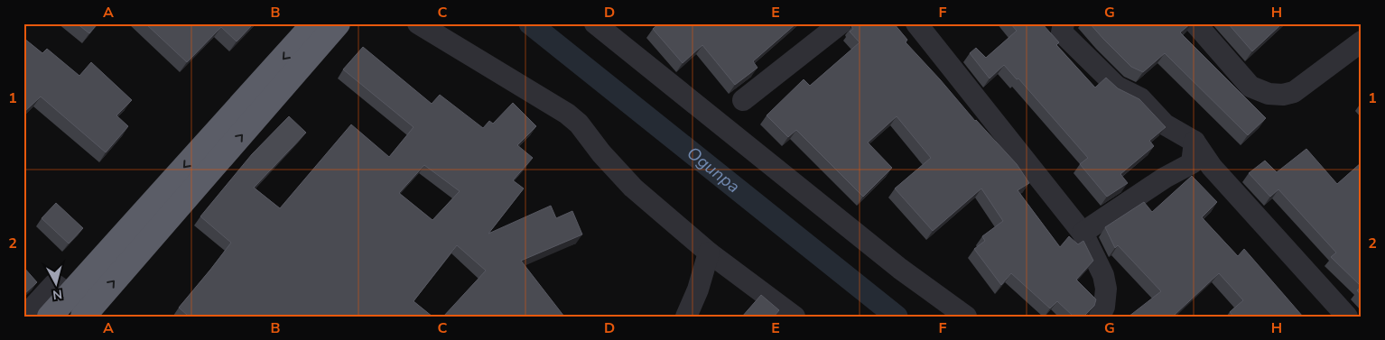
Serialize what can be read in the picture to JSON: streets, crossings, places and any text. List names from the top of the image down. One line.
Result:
{"water":["Ogunpa"],"north":"bottom","grid":{"columns":["A","B","C","D","E","F","G","H"],"rows":["1","2"]}}
